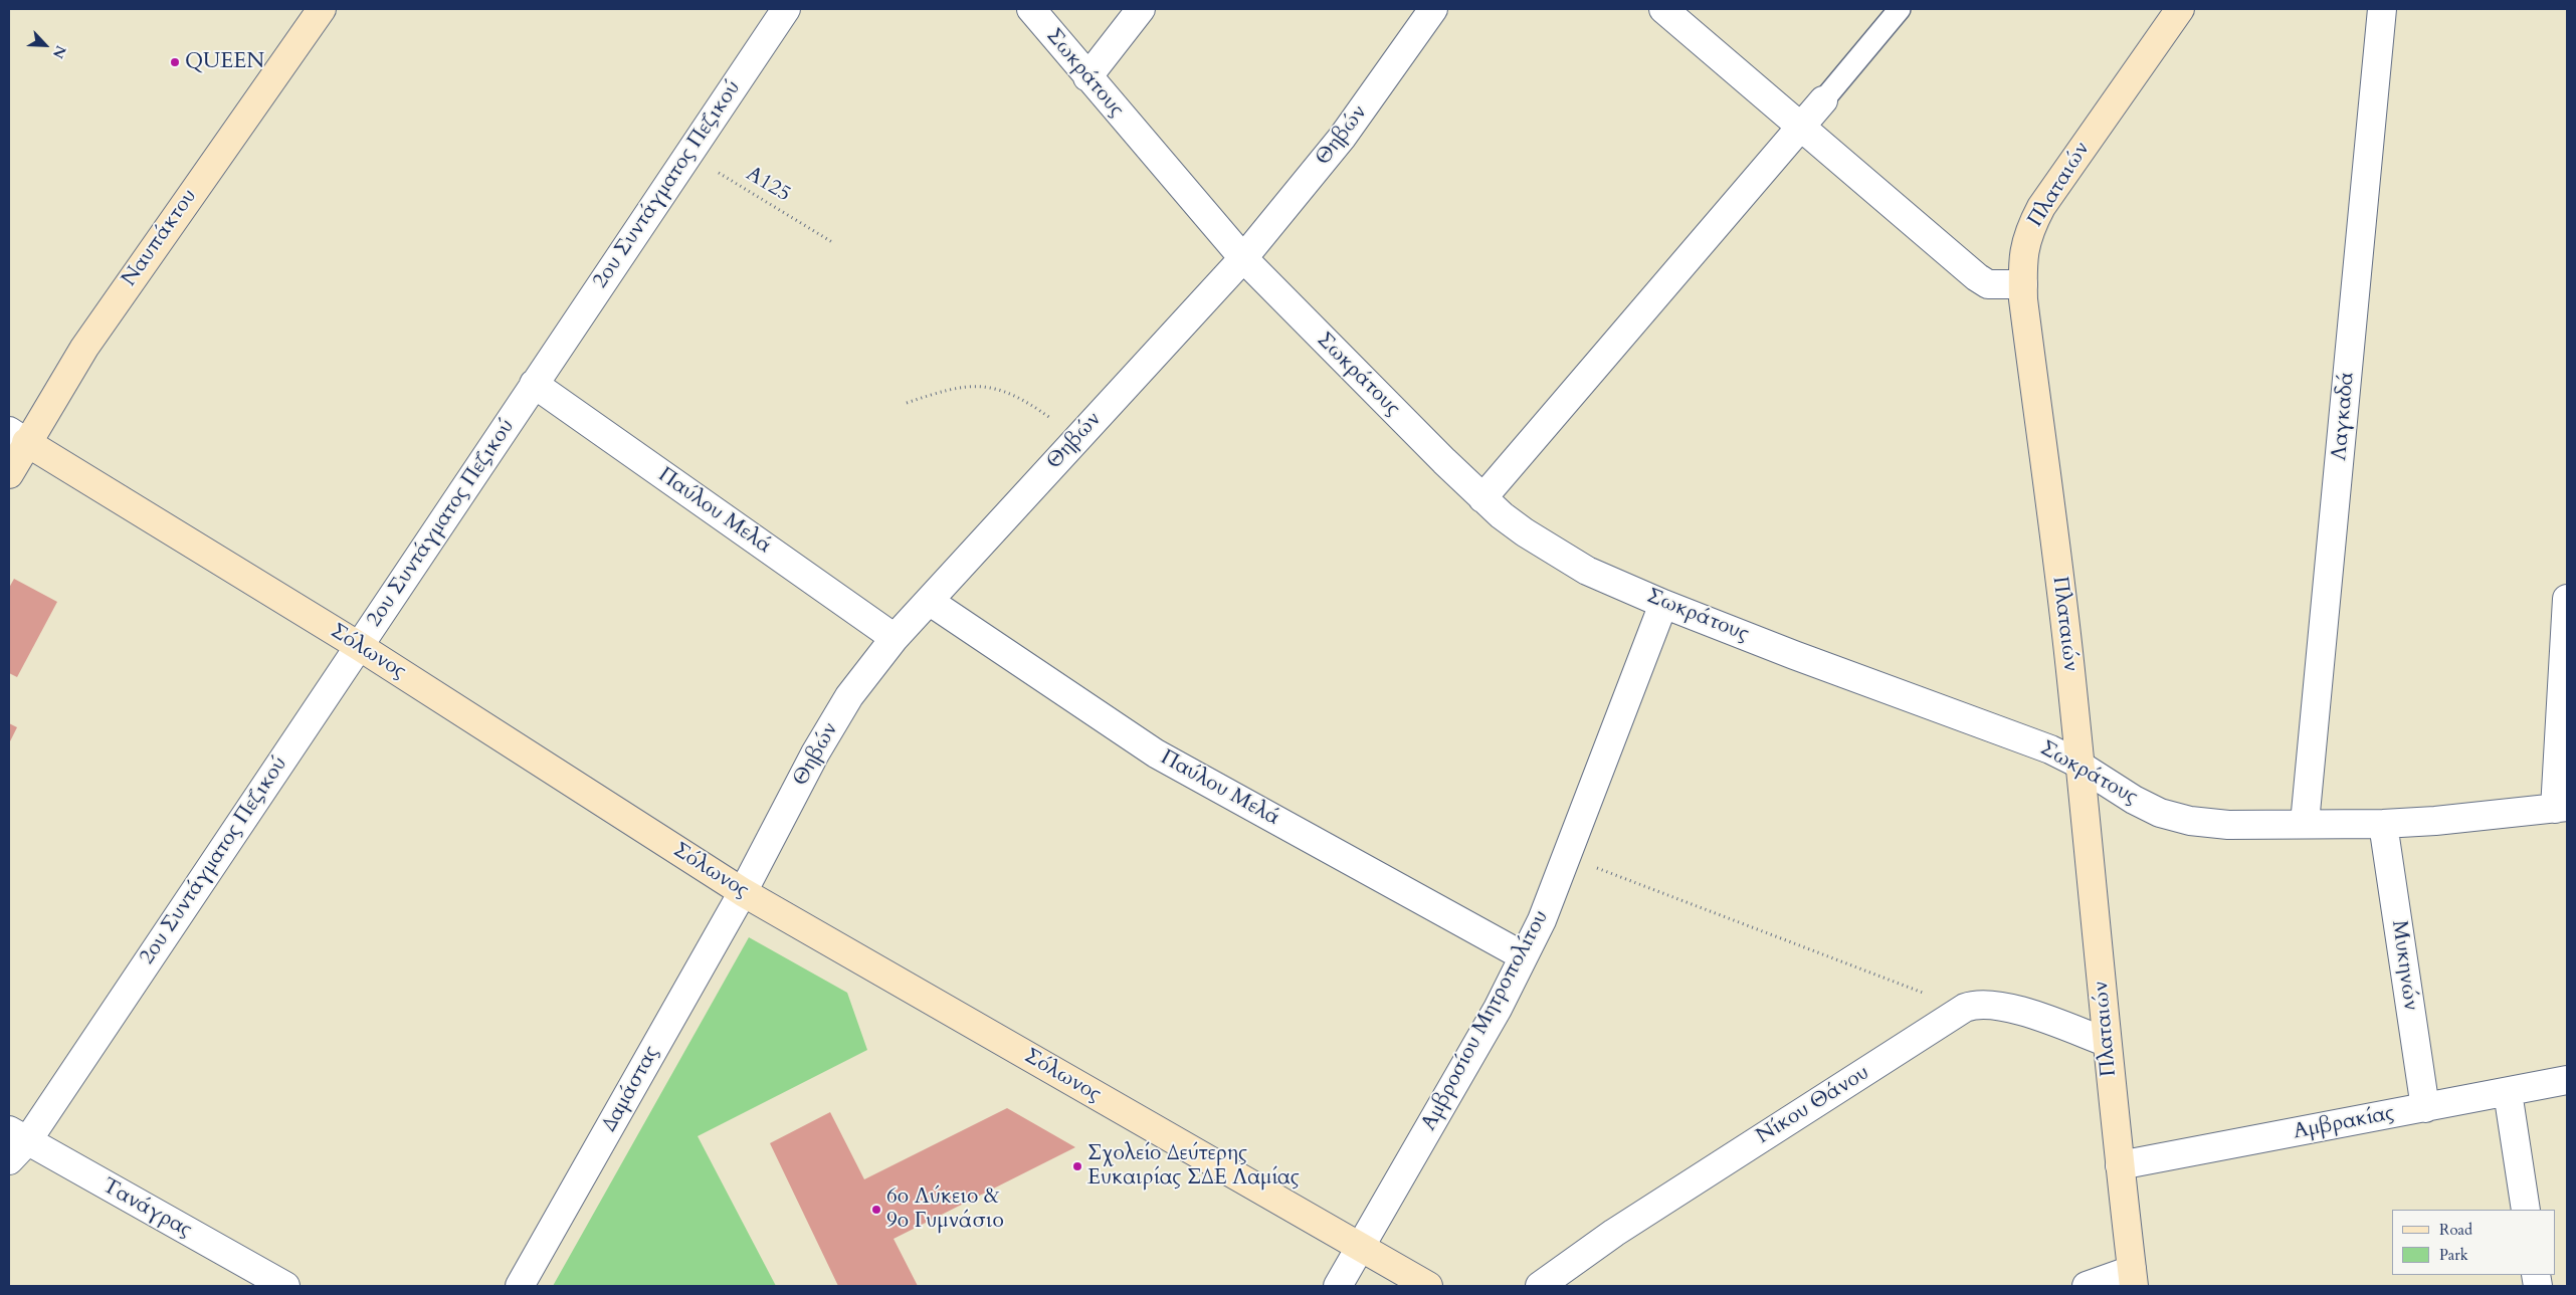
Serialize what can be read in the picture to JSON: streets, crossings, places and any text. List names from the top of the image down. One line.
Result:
{"streets":{"street":["Σωκράτους","Θηβών","2ου Συντάγματος Πεζικού","Πλαταιών","Ναυπάκτου","Λαγκαδά","Παύλου Μελά","Σόλωνος","Μυκηνών","Αμβροσίου Μητροπολίτου","Δαμάστας","Νίκου Θάνου","Αμβρακίας","Τανάγρας"],"path":["Α125"]},"crossings":[["Σωκράτους","Θηβών"],["Σωκράτους","Πλαταιών"],["Σωκράτους","Λαγκαδά"],["Σωκράτους","Μυκηνών"],["Σωκράτους","Αμβροσίου Μητροπολίτου"],["Θηβών","Παύλου Μελά"],["Θηβών","Σόλωνος"],["Θηβών","Δαμάστας"],["2ου Συντάγματος Πεζικού","Α125"],["2ου Συντάγματος Πεζικού","Παύλου Μελά"],["2ου Συντάγματος Πεζικού","Σόλωνος"],["2ου Συντάγματος Πεζικού","Τανάγρας"],["Πλαταιών","Νίκου Θάνου"],["Πλαταιών","Αμβρακίας"],["Ναυπάκτου","Σόλωνος"],["Παύλου Μελά","Αμβροσίου Μητροπολίτου"],["Σόλωνος","Αμβροσίου Μητροπολίτου"],["Σόλωνος","Δαμάστας"],["Μυκηνών","Αμβρακίας"]],"places":["QUEEN","Σχολείο Δεύτερης Ευκαιρίας ΣΔΕ Λαμίας","6ο Λύκειο & 9ο Γυμνάσιο"],"legend":["Road","Park"],"north":"bottom right"}
